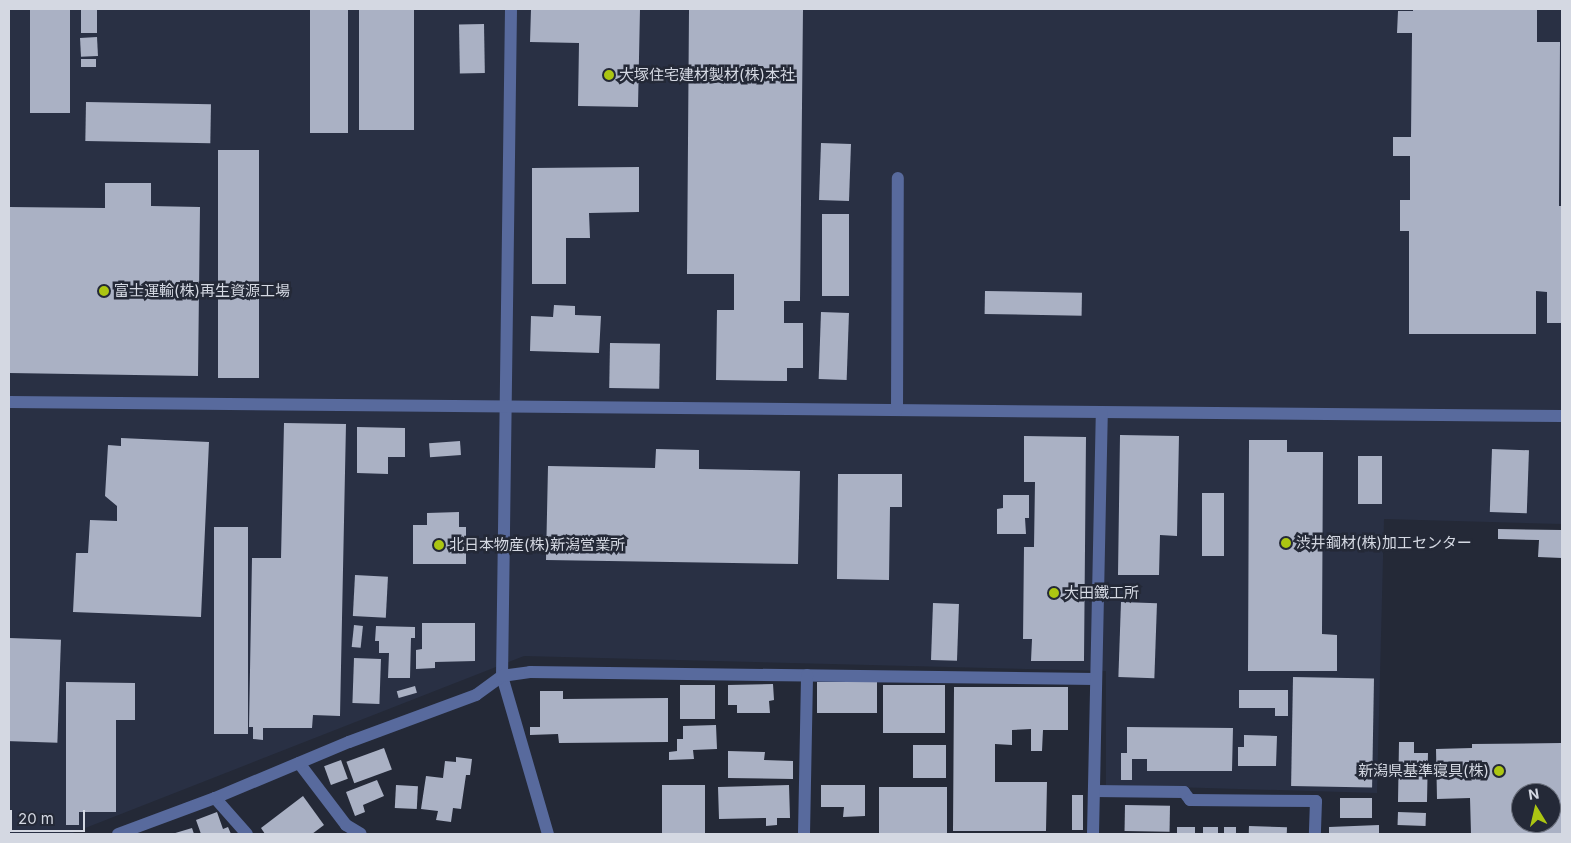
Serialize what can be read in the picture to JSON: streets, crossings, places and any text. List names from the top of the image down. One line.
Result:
{"places":["大塚住宅建材製材(株)本社","富士運輸(株)再生資源工場","渋井鋼材(株)加工センター","北日本物産(株)新潟営業所","大田鐵工所","新潟県基準寝具(株)"],"scale_bar":"20 m","north":"top"}
